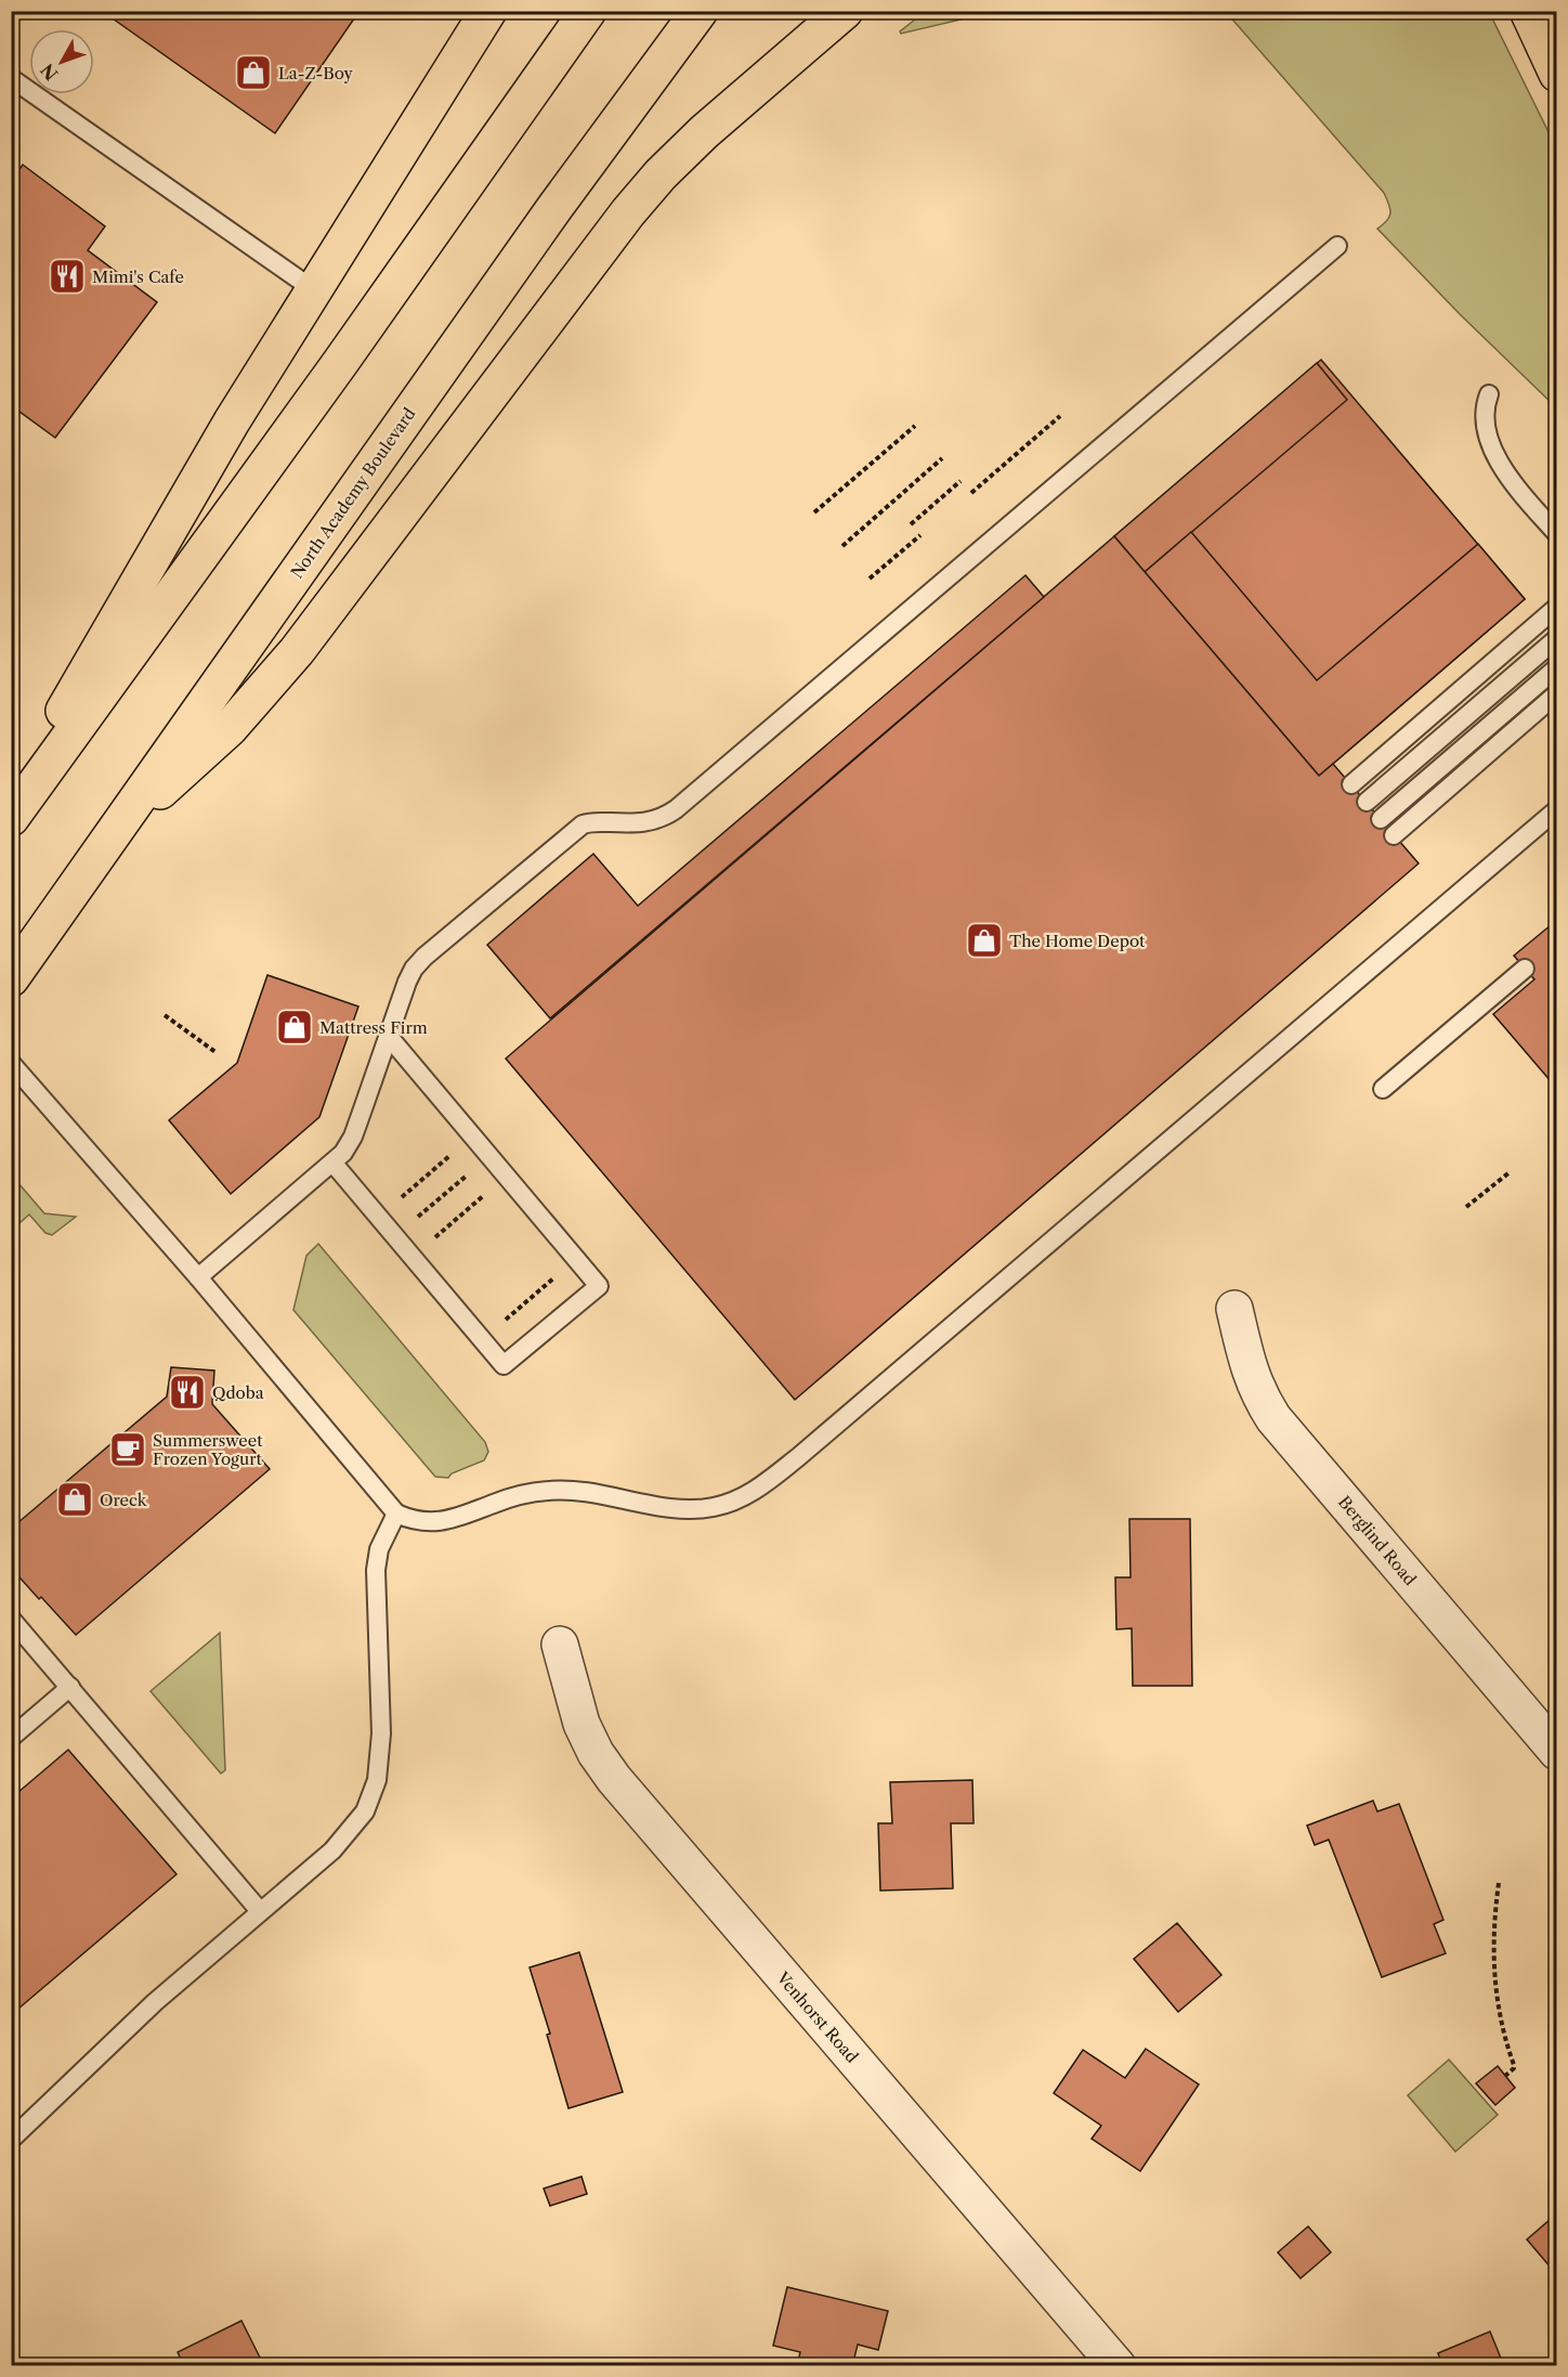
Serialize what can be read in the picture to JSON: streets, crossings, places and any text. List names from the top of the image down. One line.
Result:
{"streets":{"highway":["North Academy Boulevard"],"street":["Berglind Road","Venhorst Road"]},"places":{"shop":["La-Z-Boy","The Home Depot","Mattress Firm","Oreck"],"restaurant":["Mimi's Cafe","Qdoba"],"cafe":["Summersweet Frozen Yogurt"]},"north":"bottom left"}
